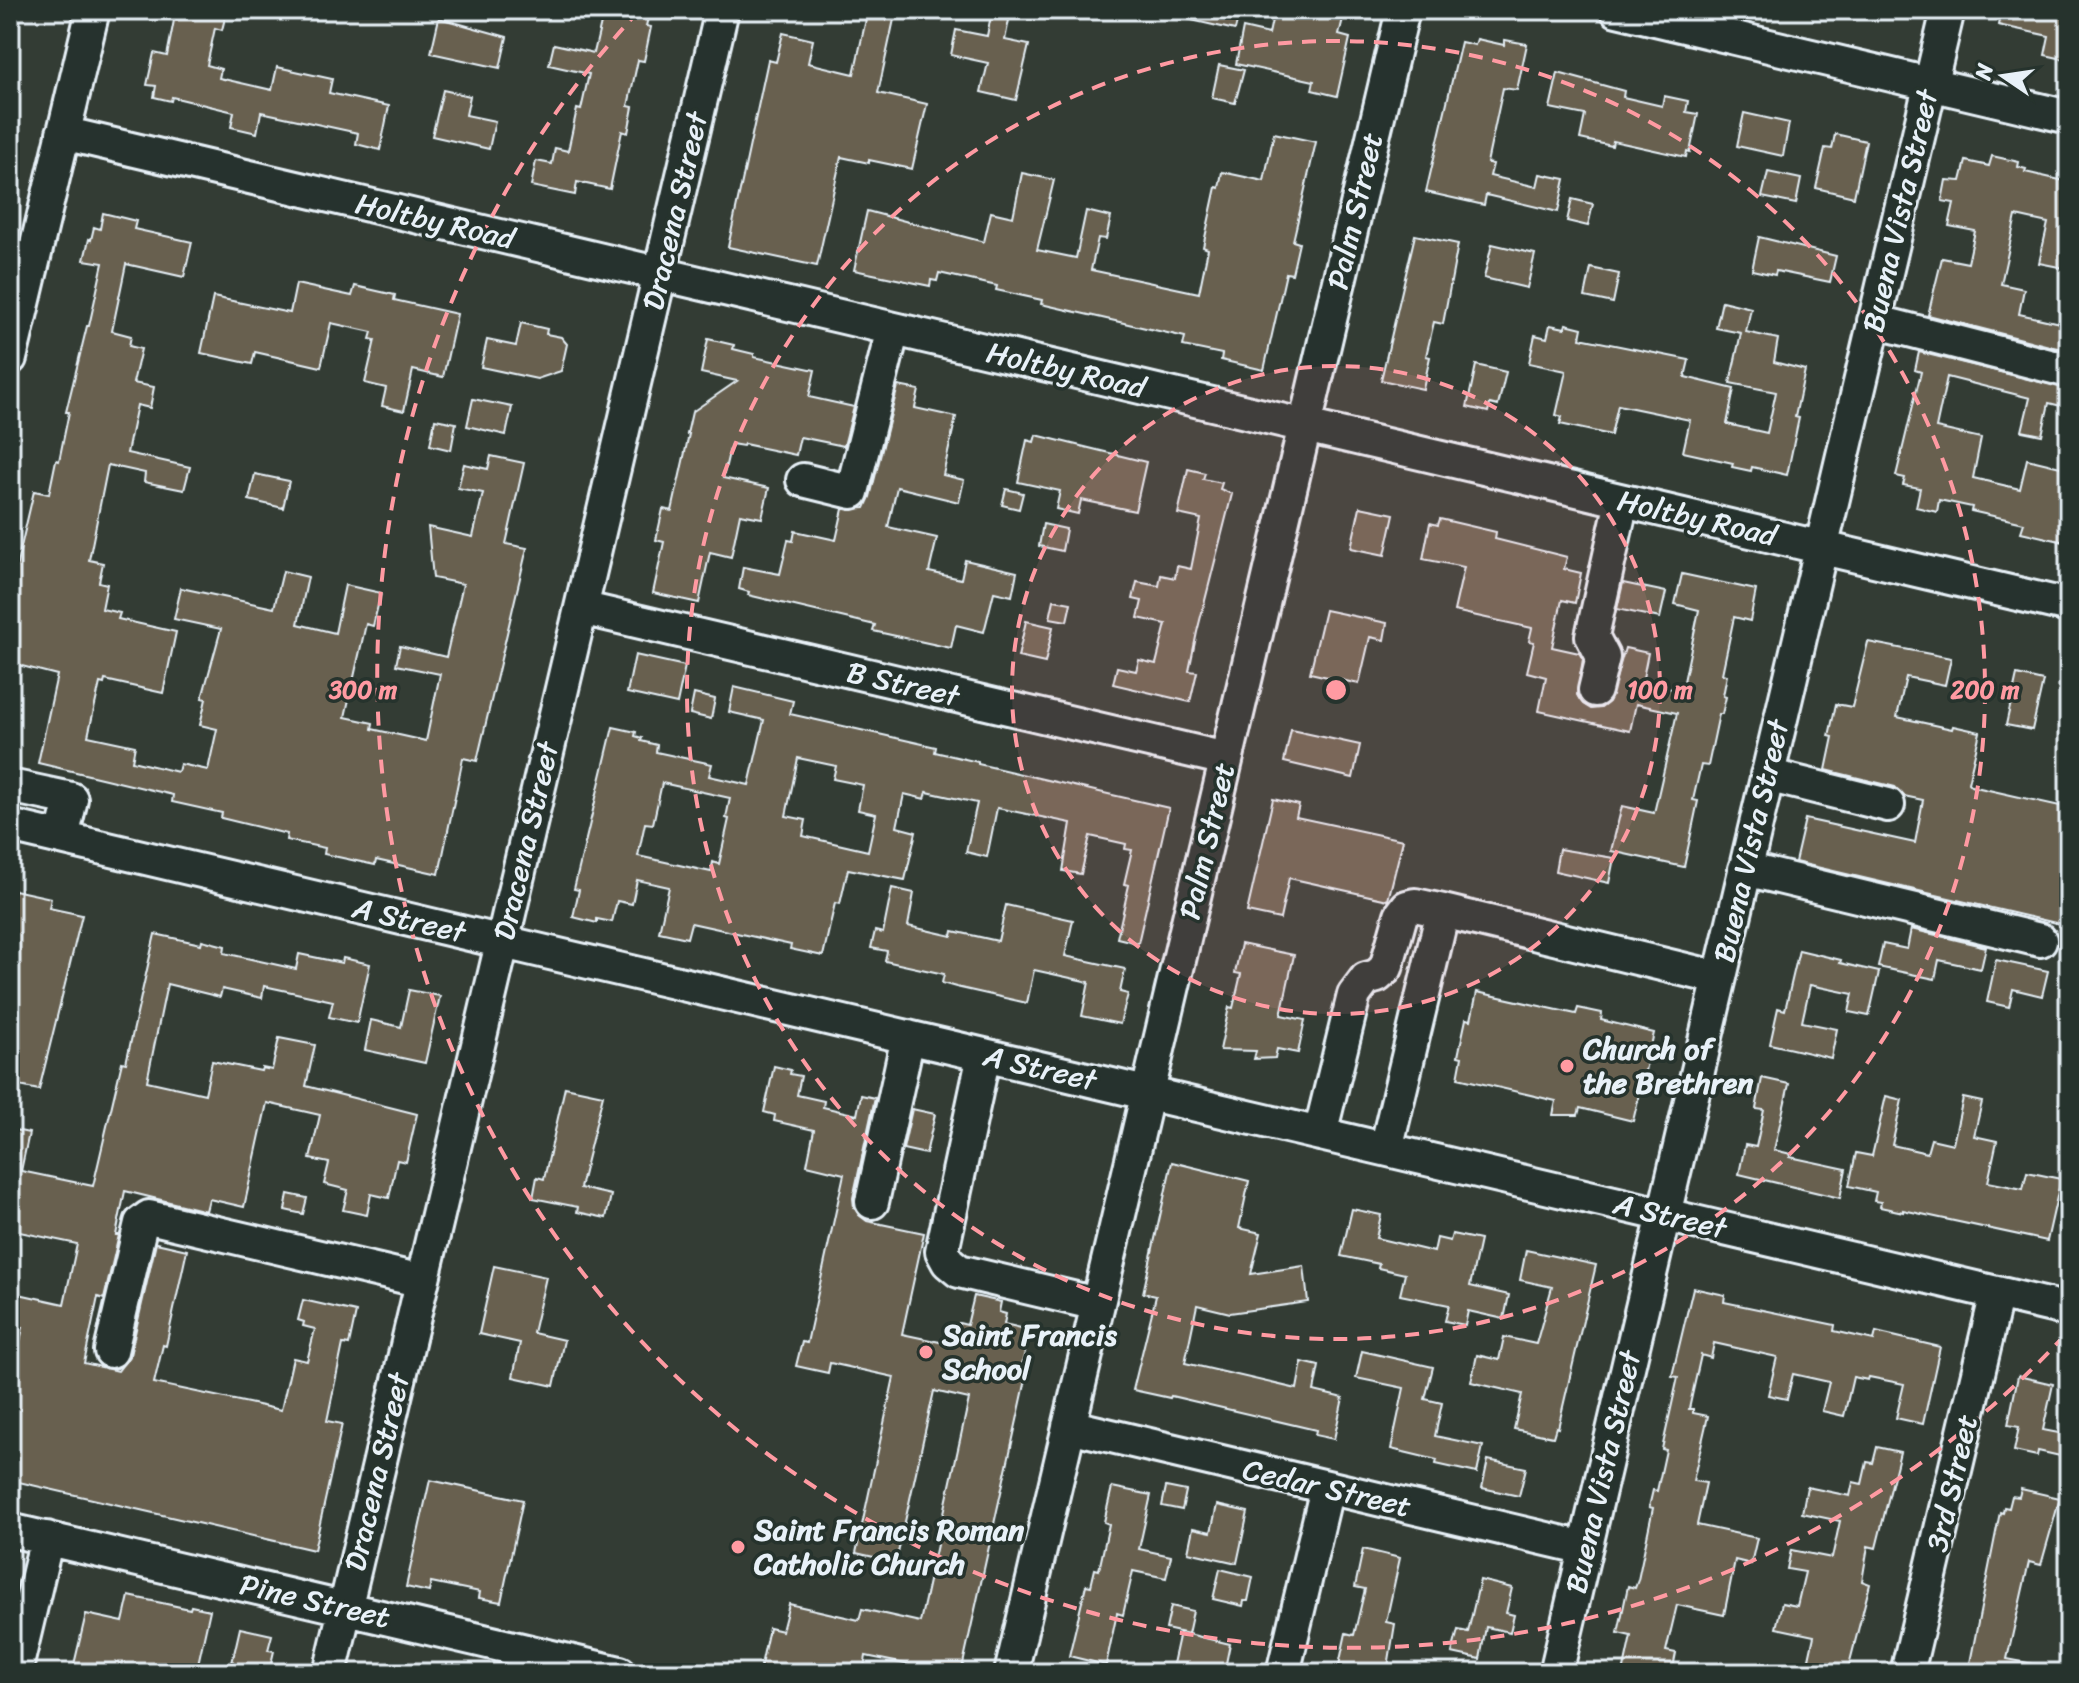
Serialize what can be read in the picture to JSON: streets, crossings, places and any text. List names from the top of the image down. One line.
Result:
{"streets":{"street":["Dracena Street","Palm Street","Buena Vista Street","Holtby Road","B Street","A Street","3rd Street","Cedar Street","Pine Street"]},"crossings":[["Dracena Street","Holtby Road"],["Dracena Street","B Street"],["Dracena Street","A Street"],["Dracena Street","Pine Street"],["Palm Street","Holtby Road"],["Palm Street","B Street"],["Palm Street","A Street"],["Palm Street","Cedar Street"],["Buena Vista Street","Holtby Road"],["Buena Vista Street","A Street"],["Buena Vista Street","Cedar Street"],["A Street","3rd Street"]],"places":["Church of the Brethren","Saint Francis School","Saint Francis Roman Catholic Church"],"north":"left","rings":["100 m","200 m","300 m"]}
